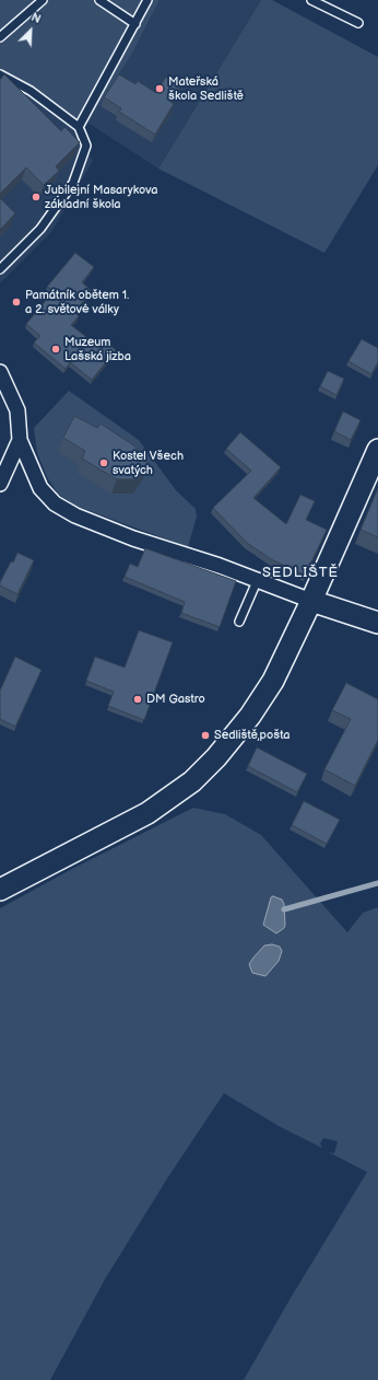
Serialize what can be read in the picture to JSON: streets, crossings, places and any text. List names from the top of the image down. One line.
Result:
{"districts":["SEDLIŠTĚ"],"places":["Mateřská škola Sedliště","Jubilejní Masarykova základní škola","Památník obětem 1. a 2. světové války","Muzeum Lašská jizba","Kostel Všech svatých","DM Gastro","Sedliště,pošta"],"north":"top right"}
